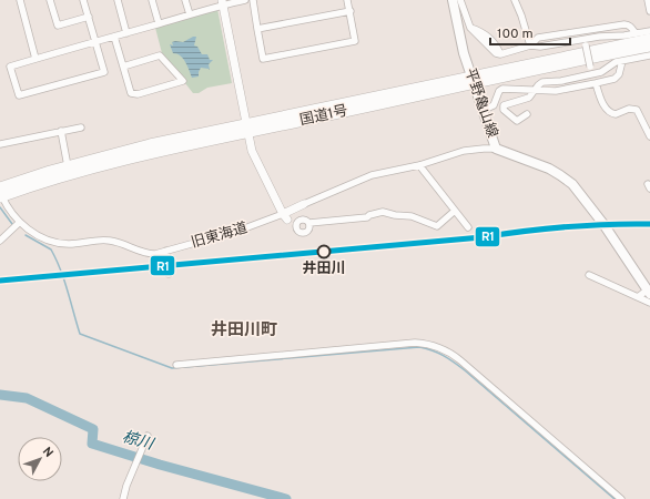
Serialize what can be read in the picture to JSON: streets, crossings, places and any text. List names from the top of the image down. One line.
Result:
{"streets":{"highway":["国道1号"],"main road":["平野亀山線"],"street":["旧東海道"]},"crossings":[["平野亀山線","国道1号"],["国道1号","旧東海道"]],"districts":["井田川町"],"water":["椋川"],"places":["井田川"],"lines":["transit line R1"],"scale_bar":"100 m","north":"top right"}
